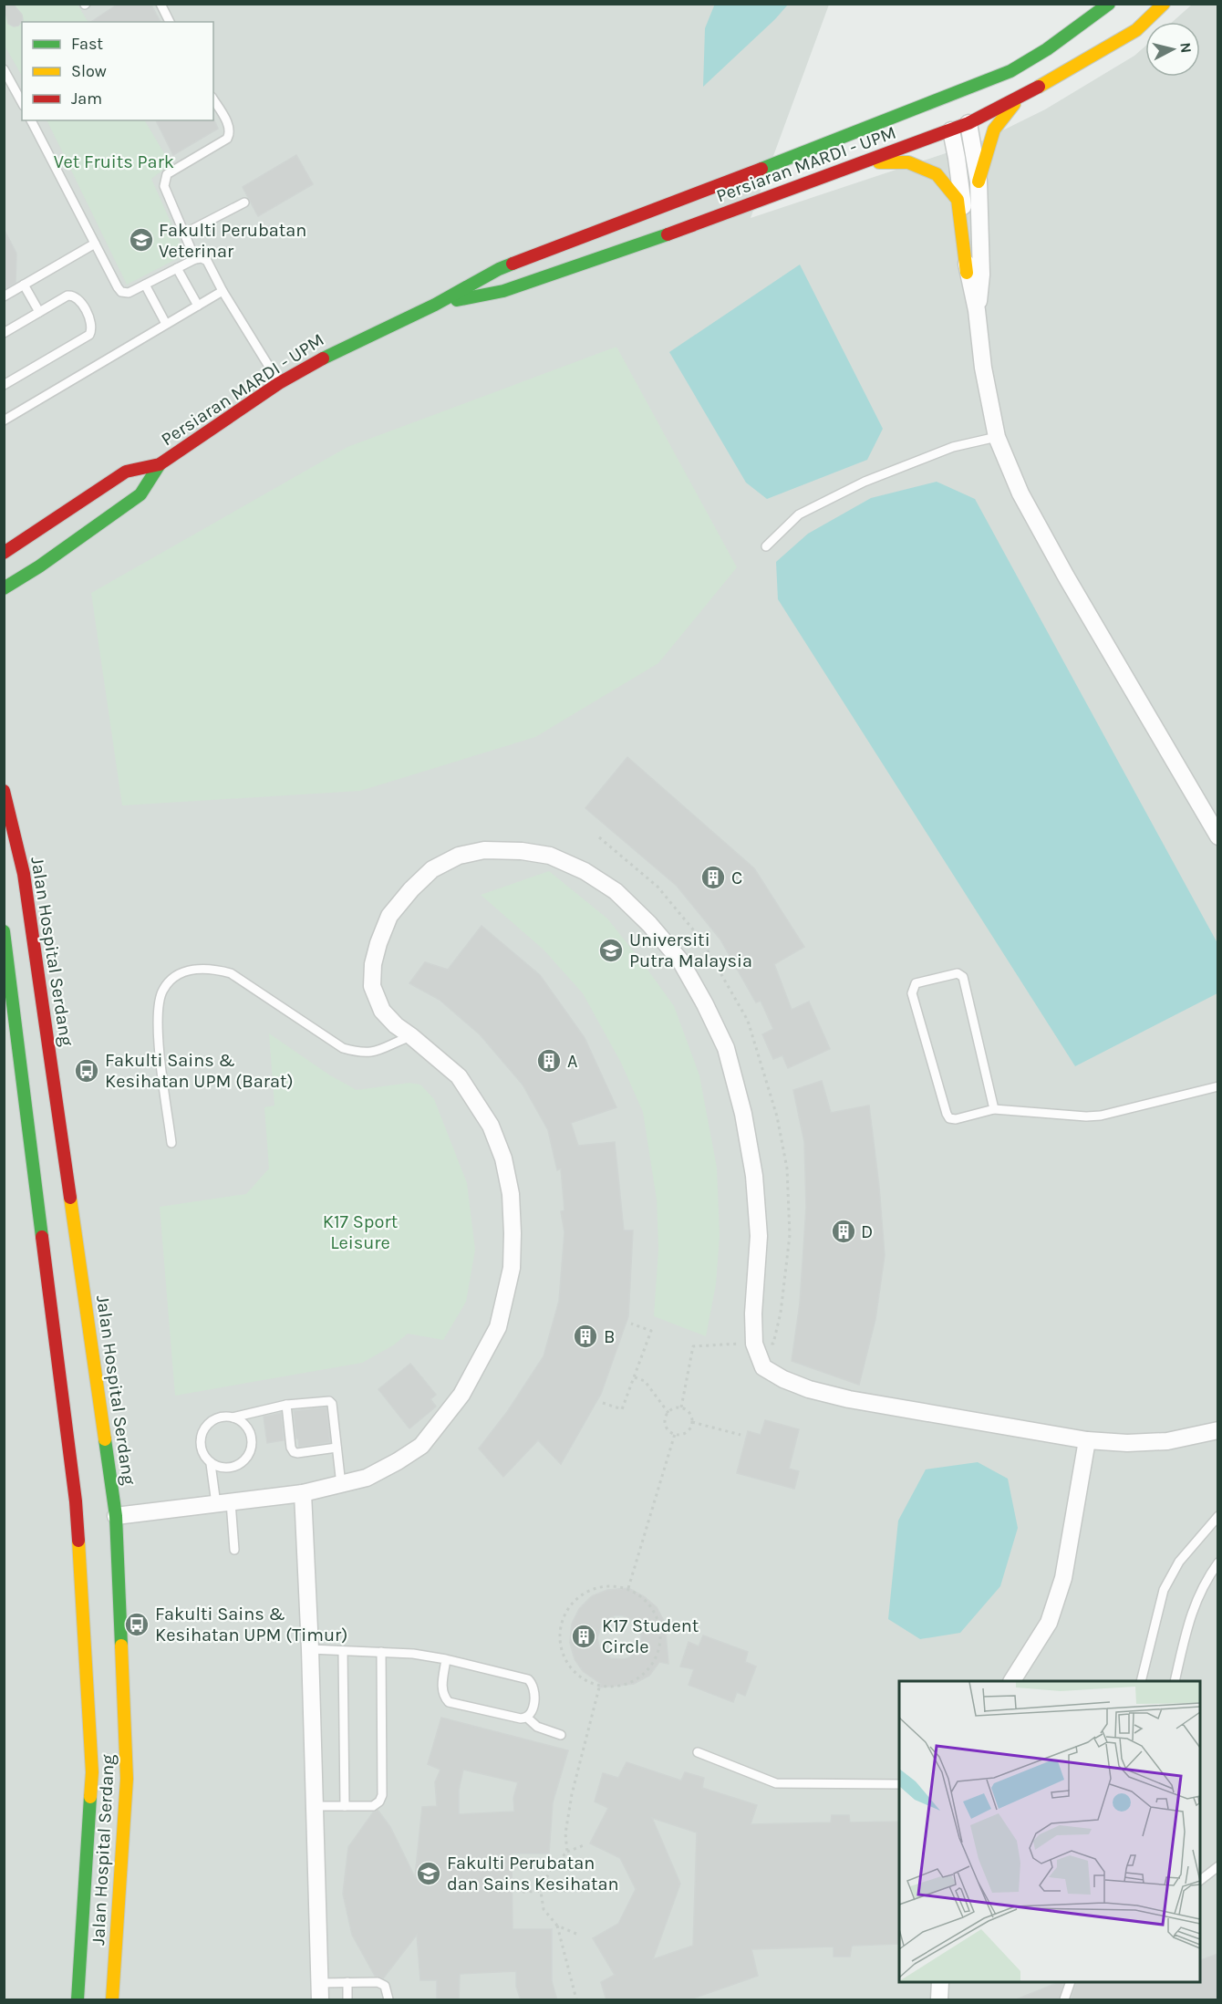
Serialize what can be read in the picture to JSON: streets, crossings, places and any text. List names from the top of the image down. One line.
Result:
{"streets":{"street":["Persiaran MARDI - UPM","Jalan Hospital Serdang"]},"parks":["Vet Fruits Park","K17 Sport Leisure"],"places":{"school or university":["Fakulti Perubatan Veterinar","Universiti Putra Malaysia","Fakulti Perubatan dan Sains Kesihatan"],"building":["C","A","D","B","K17 Student Circle"],"bus stop":["Fakulti Sains & Kesihatan UPM (Barat)","Fakulti Sains & Kesihatan UPM (Timur)"]},"legend":["Fast","Slow","Jam"],"north":"right"}
